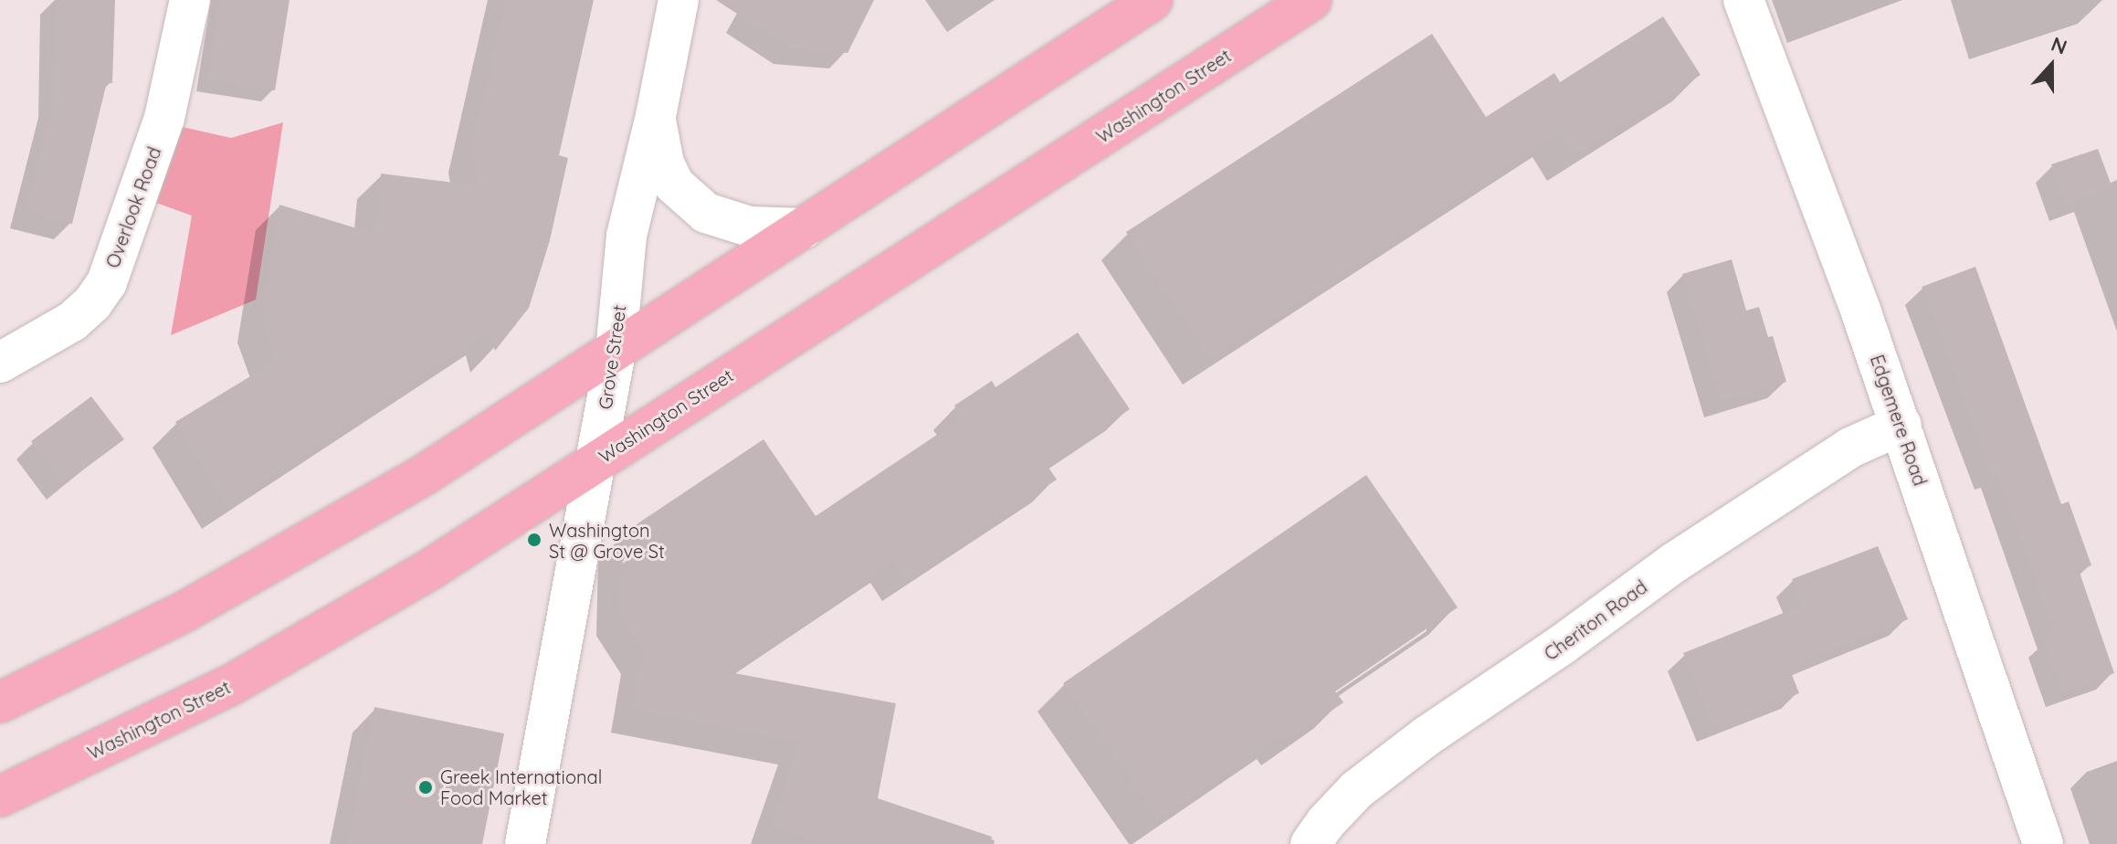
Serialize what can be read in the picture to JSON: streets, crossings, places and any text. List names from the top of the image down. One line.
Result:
{"streets":{"main road":["Washington Street"],"street":["Overlook Road","Grove Street","Edgemere Road","Cheriton Road"]},"crossings":[["Washington Street","Grove Street"],["Edgemere Road","Cheriton Road"]],"places":["Washington St @ Grove St","Greek International Food Market"],"north":"top"}
